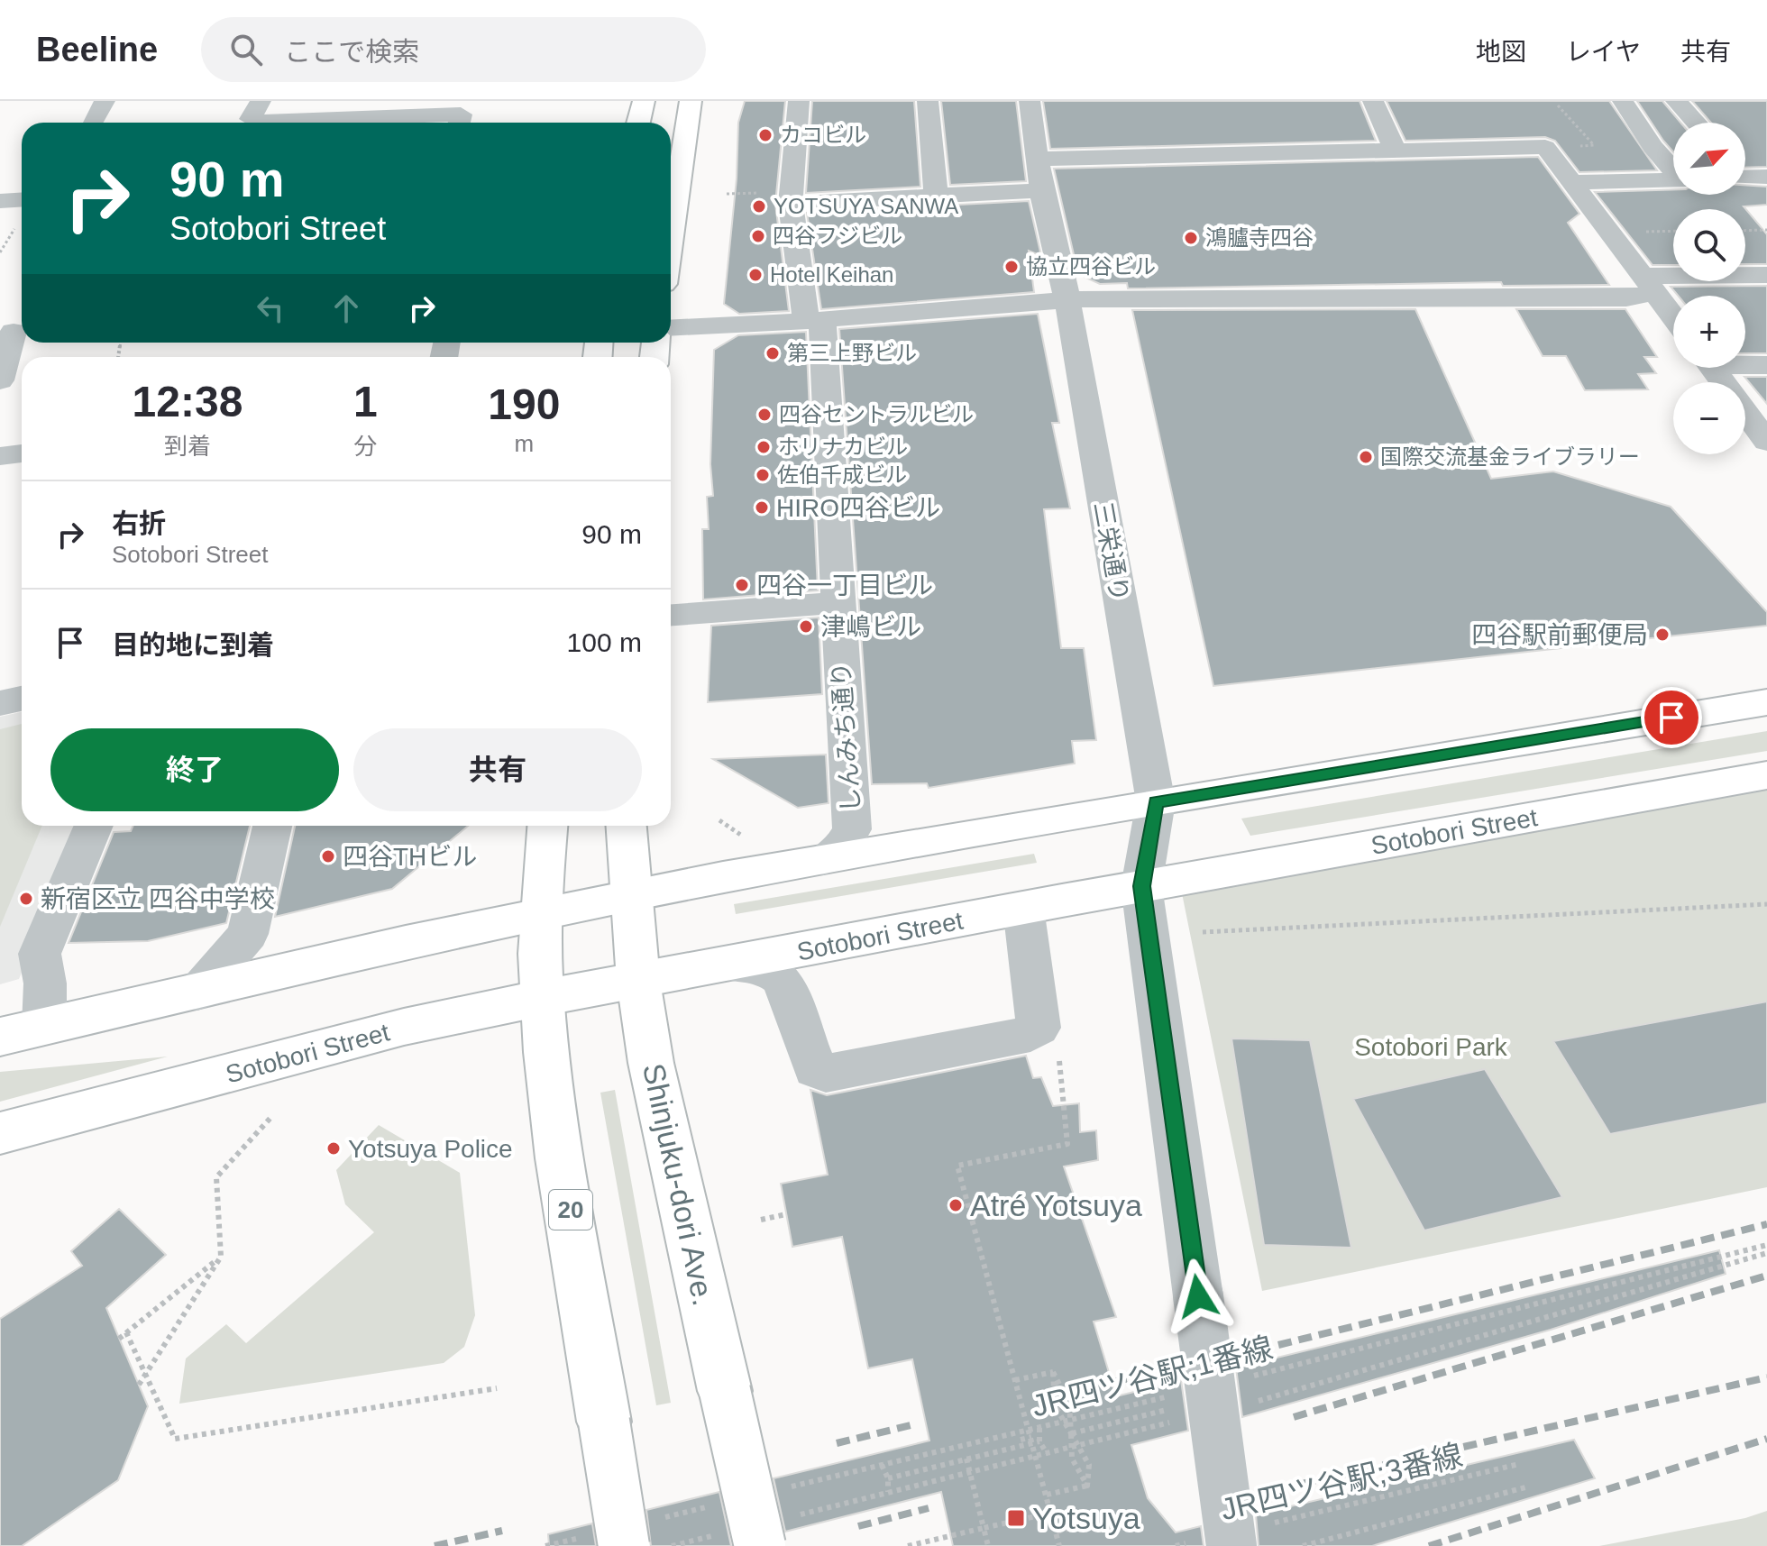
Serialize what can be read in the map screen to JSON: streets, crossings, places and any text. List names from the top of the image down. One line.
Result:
{"streets":{"main road":["Sotobori Street","Shinjuku-dori Ave.","20"],"street":["三栄通り","しんみち通り"],"path":["JR四ツ谷駅;1番線","JR四ツ谷駅;3番線"]},"crossings":[["三栄通り","Sotobori Street"],["三栄通り","JR四ツ谷駅;3番線"],["Sotobori Street","Shinjuku-dori Ave."],["Sotobori Street","20"]],"parks":["Sotobori Park"],"places":{"other":["カコビル","YOTSUYA SANWA","四谷フジビル","鴻臚寺四谷","協立四谷ビル","Hotel Keihan","第三上野ビル","四谷セントラルビル","ホリナカビル","国際交流基金ライブラリー","佐伯千成ビル","HIRO四谷ビル","四谷一丁目ビル","津嶋ビル","四谷駅前郵便局","四谷THビル","新宿区立 四谷中学校","Yotsuya Police","Atré Yotsuya"],"transit":["Yotsuya"]},"north":"top right","page":{"header":"Beeline","search":"ここで検索","nav":["地図","レイヤ","共有"],"map_buttons":["+","−"],"turn":["90 m","Sotobori Street"],"eta":["12:38","到着","1","分","190","m"],"list":[{"name":"右折","note":"Sotobori Street","value":"90 m"},{"name":"目的地に到着","value":"100 m"}],"buttons":["終了","共有"]}}
